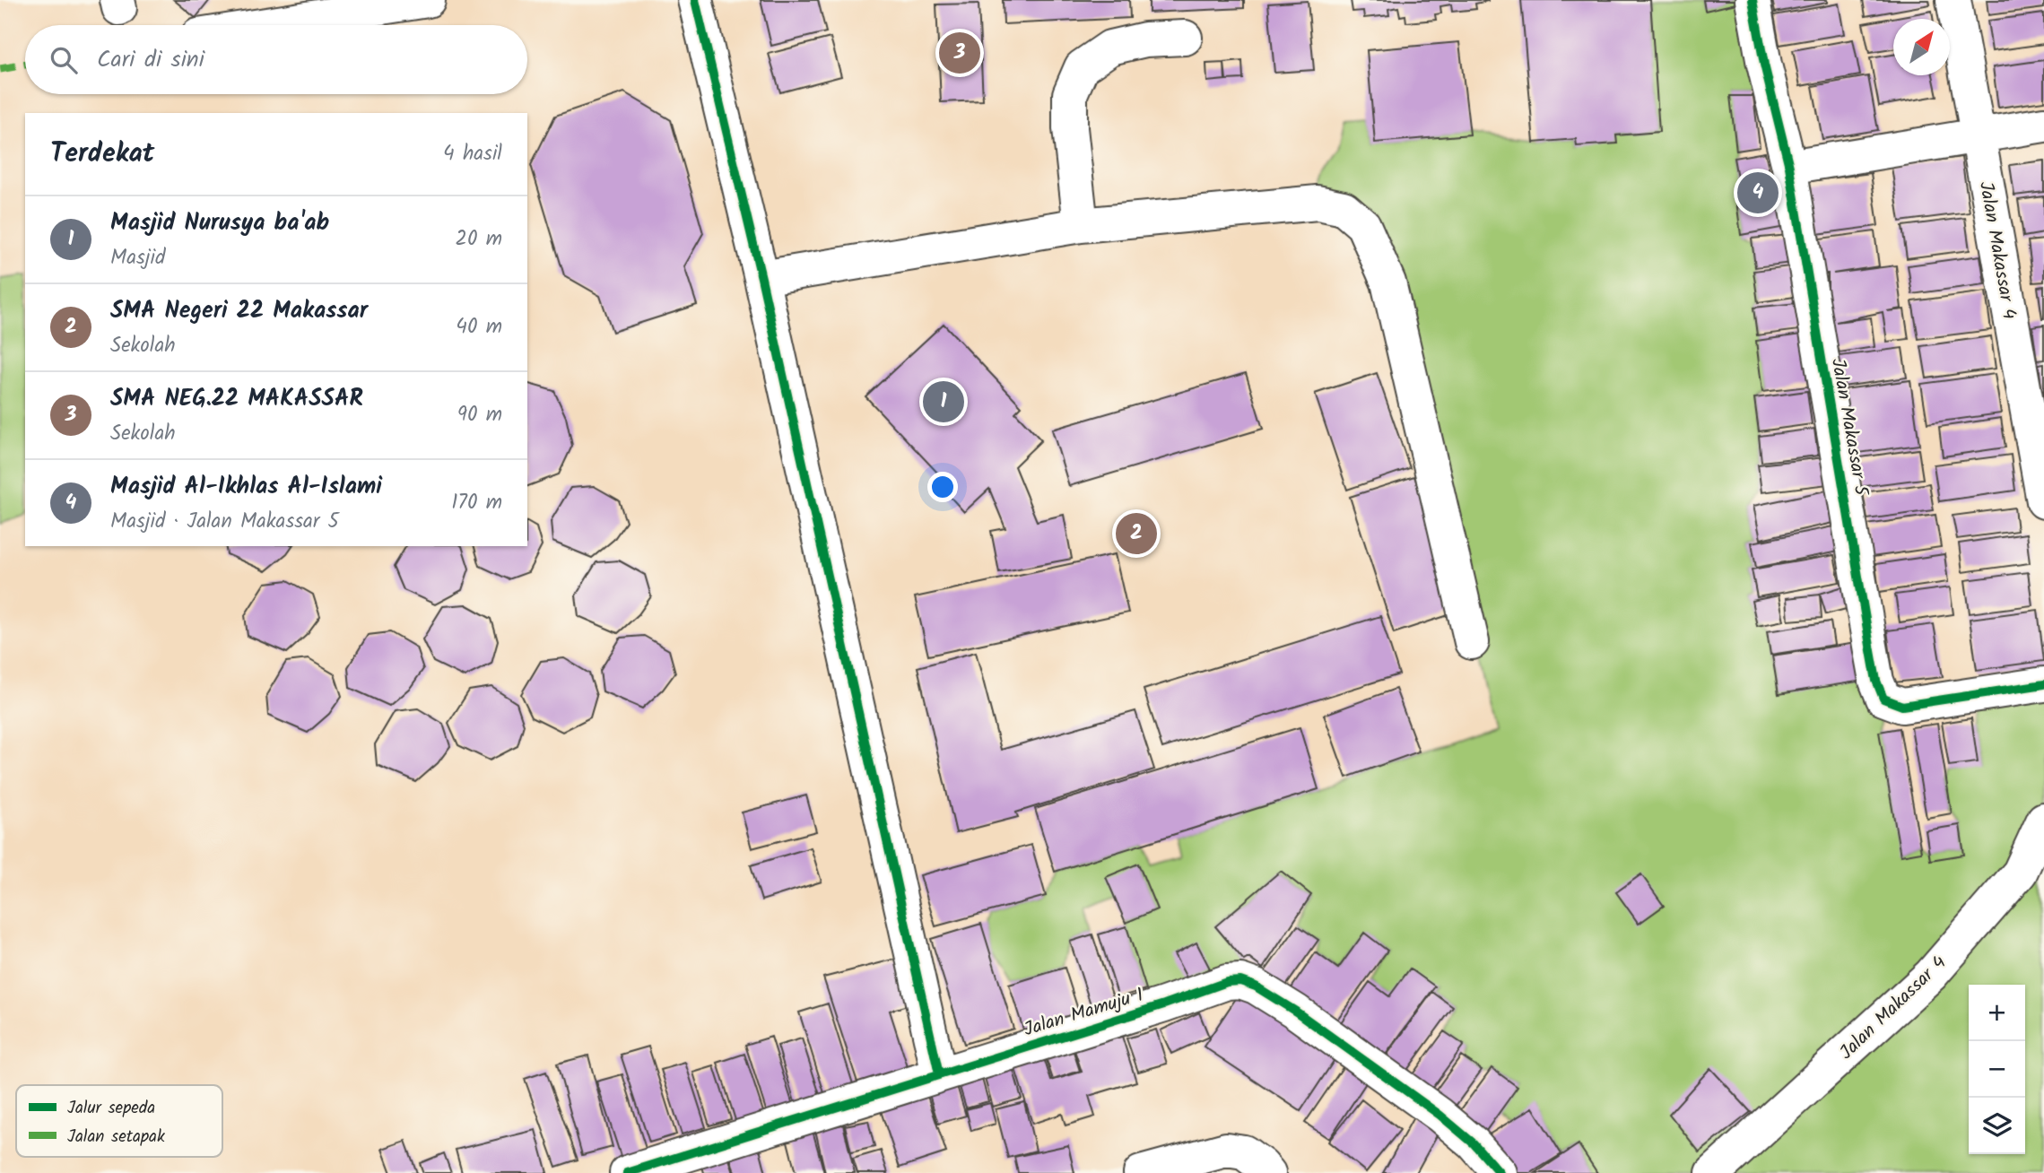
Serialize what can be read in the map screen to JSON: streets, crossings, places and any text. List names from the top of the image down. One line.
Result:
{"streets":{"street":["Jalan Makassar 4","Jalan Makassar 5","Jalan Mamuju 1"]},"legend":["Jalur sepeda","Jalan setapak"],"north":"top right","page":{"search":"Cari di sini","pins":["3","4","1","2"],"heading":["Terdekat","4 hasil"],"list":[{"mark":"1","name":"Masjid Nurusya ba'ab","note":"Masjid","value":"20 m"},{"mark":"2","name":"SMA Negeri 22 Makassar","note":"Sekolah","value":"40 m"},{"mark":"3","name":"SMA NEG.22 MAKASSAR","note":"Sekolah","value":"90 m"},{"mark":"4","name":"Masjid Al-Ikhlas Al-Islami","note":"Masjid · Jalan Makassar 5","value":"170 m"}],"map_buttons":["+","−"]}}
